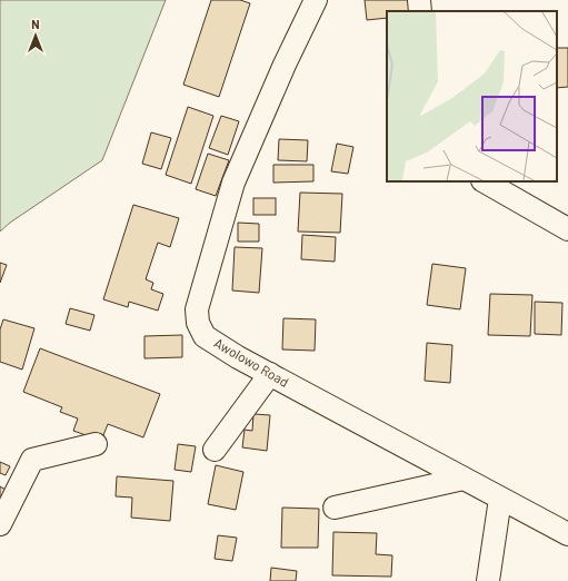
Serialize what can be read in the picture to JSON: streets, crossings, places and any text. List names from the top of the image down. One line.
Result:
{"streets":{"street":["Awolowo Road"]},"north":"top"}
